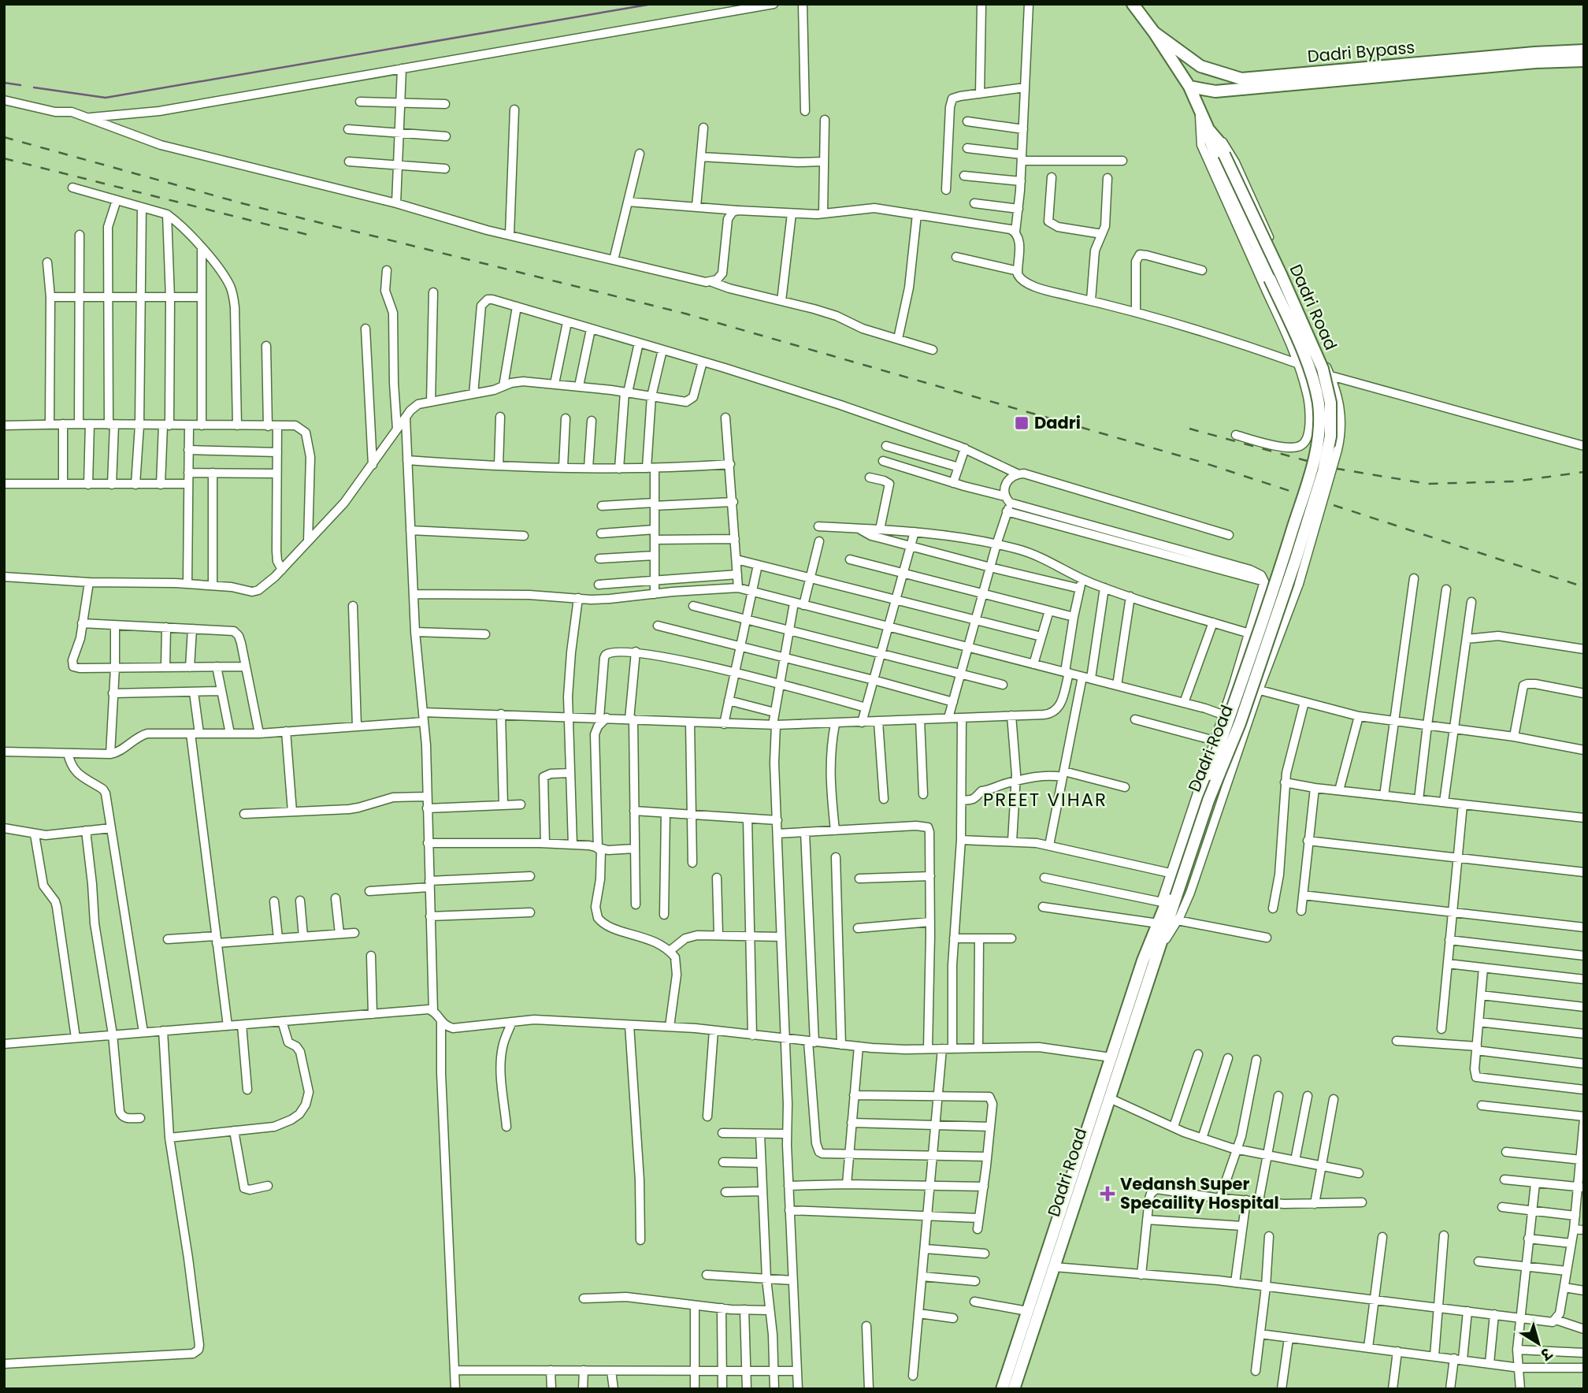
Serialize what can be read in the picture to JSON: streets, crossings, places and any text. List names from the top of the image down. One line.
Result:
{"streets":{"street":["Dadri Bypass","Dadri Road"]},"crossings":[["Dadri Bypass","Dadri Road"]],"districts":["PREET VIHAR"],"places":{"transit":["Dadri"],"health":["Vedansh Super Specaility Hospital"]},"north":"bottom right"}
